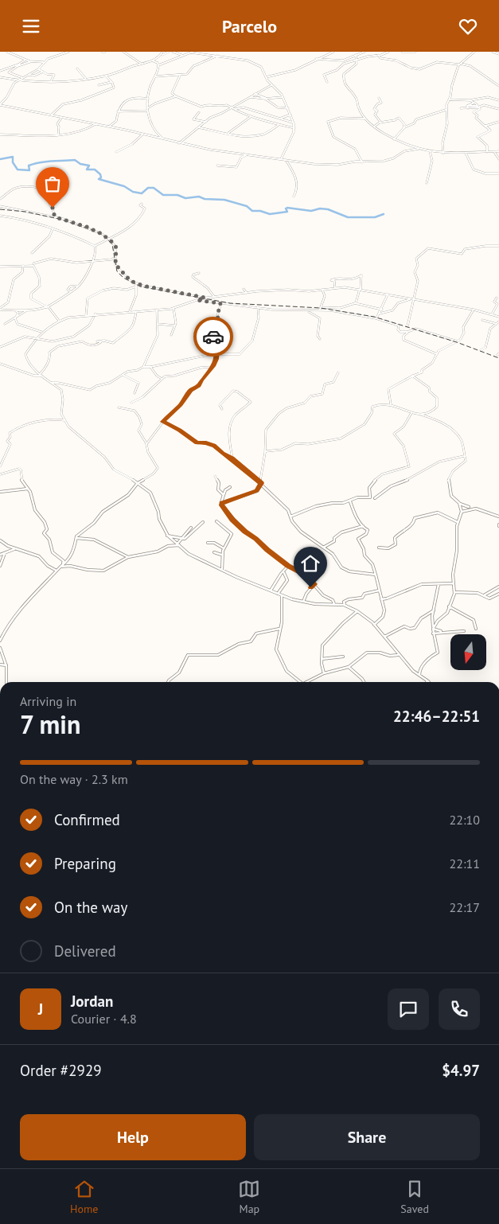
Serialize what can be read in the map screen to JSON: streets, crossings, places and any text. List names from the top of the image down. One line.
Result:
{"north":"bottom","page":{"header":"Parcelo","heading":["7 min","Arriving in","22:46–22:51"],"panel":["Jordan","Courier · 4.8","Order #2929","$4.97"],"bar":"On the way · 2.3 km","list":[["Confirmed","22:10"],["Preparing","22:11"],["On the way","22:17"],"Delivered"],"round":"J","buttons":["Help","Share"],"tabs":["Home","Map","Saved"]}}
